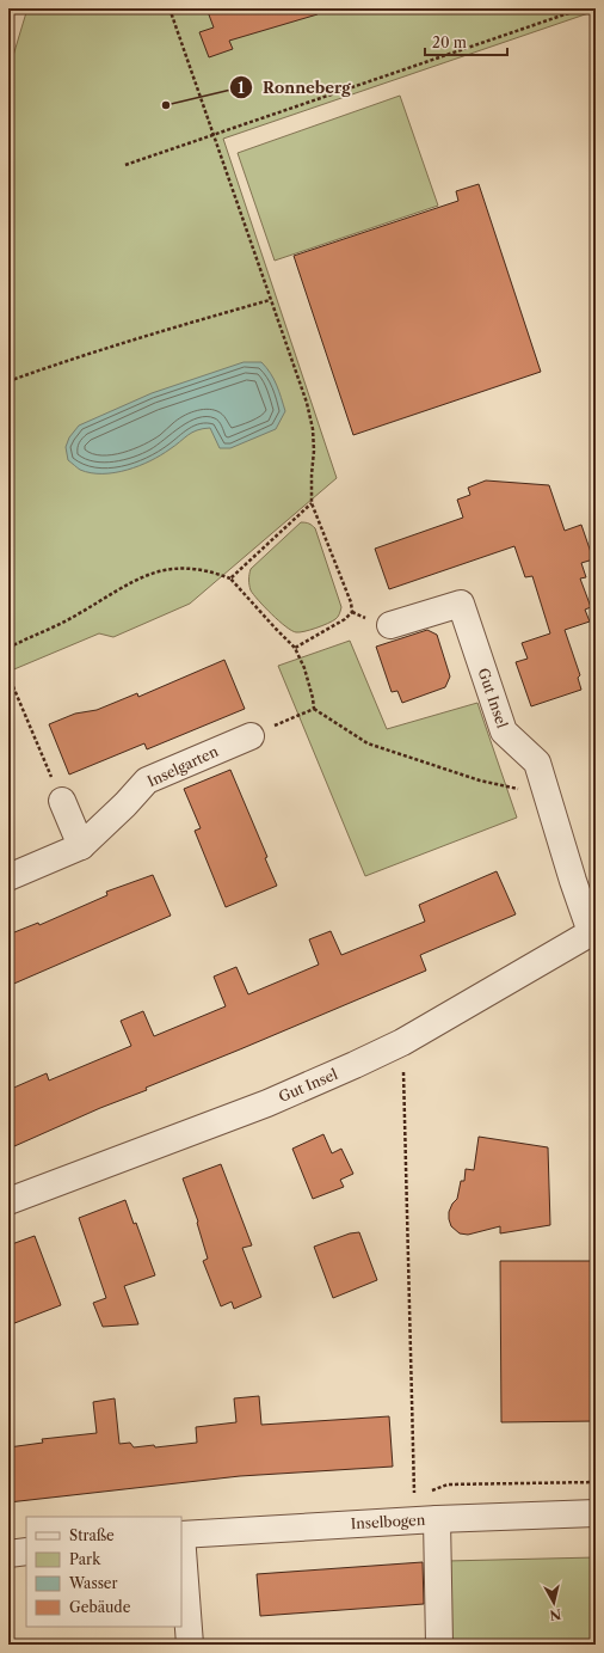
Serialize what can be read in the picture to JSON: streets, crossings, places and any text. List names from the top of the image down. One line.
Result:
{"streets":{"street":["Gut Insel","Inselgarten","Inselbogen"]},"places":["Ronneberg"],"legend":["Straße","Park","Wasser","Gebäude"],"scale_bar":"20 m","north":"bottom"}
